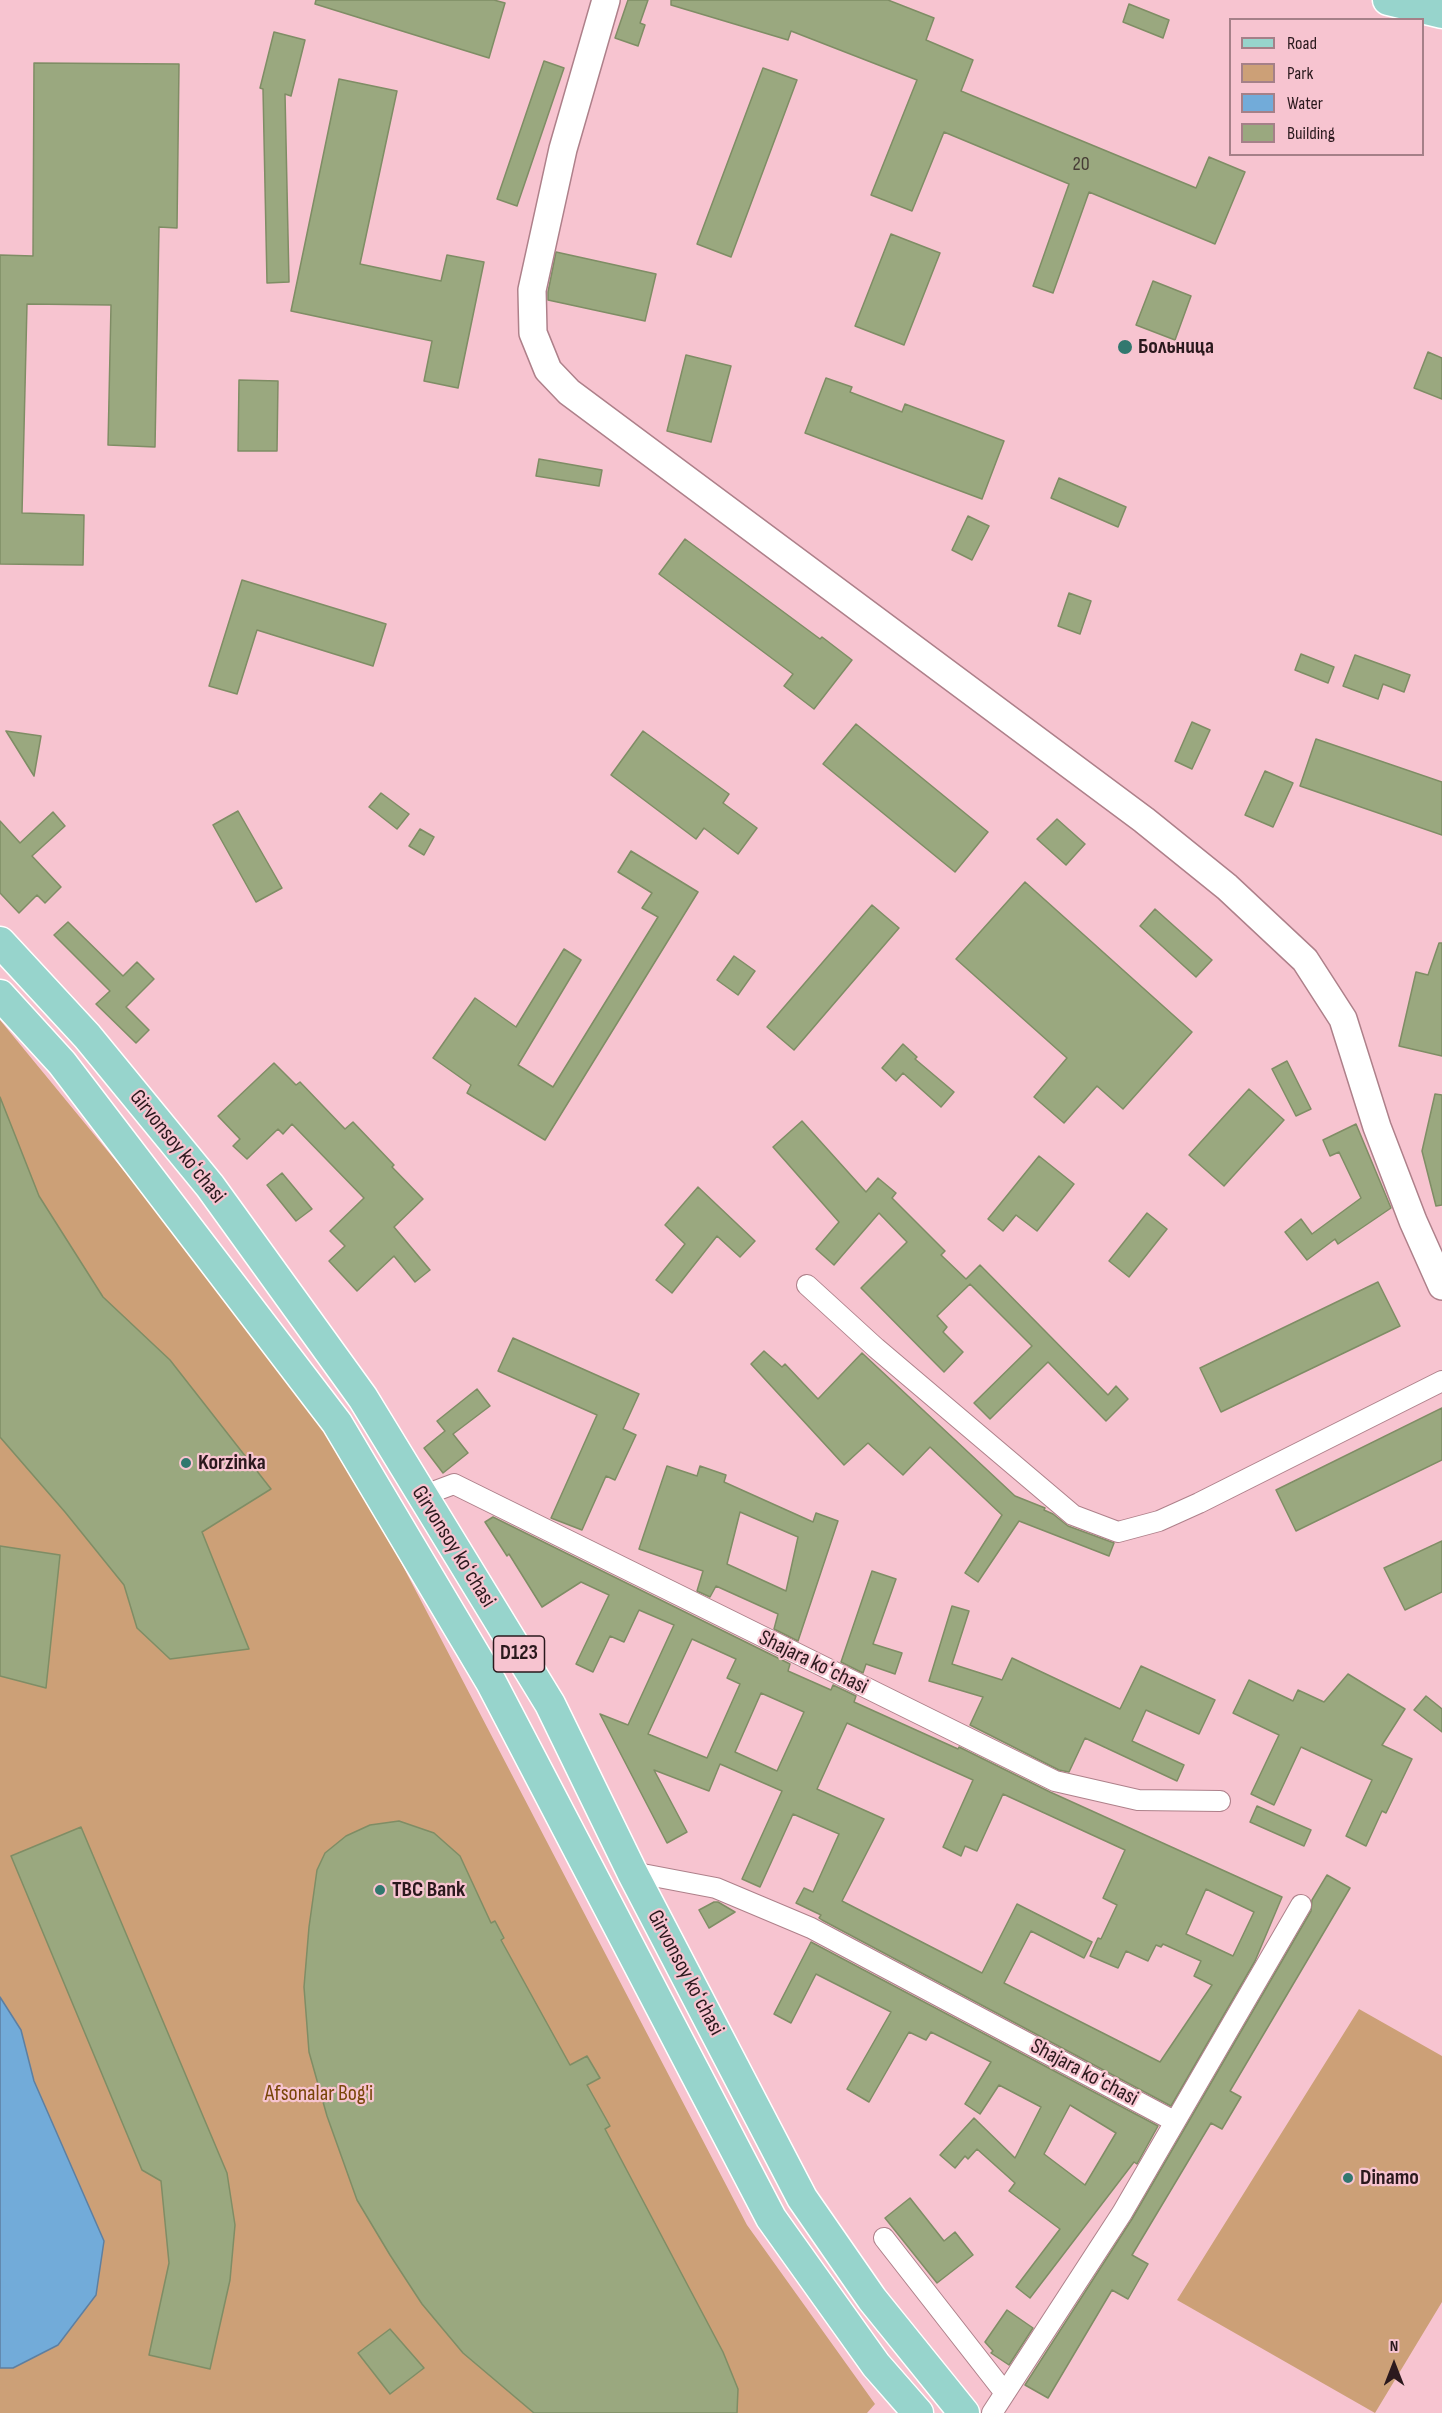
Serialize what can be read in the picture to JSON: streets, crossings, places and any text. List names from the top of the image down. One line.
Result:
{"streets":{"main road":["Girvonsoy koʻchasi","D123"],"street":["Shajara koʻchasi"]},"crossings":[["Girvonsoy koʻchasi","Shajara koʻchasi"]],"parks":["Afsonalar Bog'i"],"places":["Больница","Korzinka","TBC Bank","Dinamo"],"house_numbers":["20"],"legend":["Road","Park","Water","Building"],"north":"top"}
